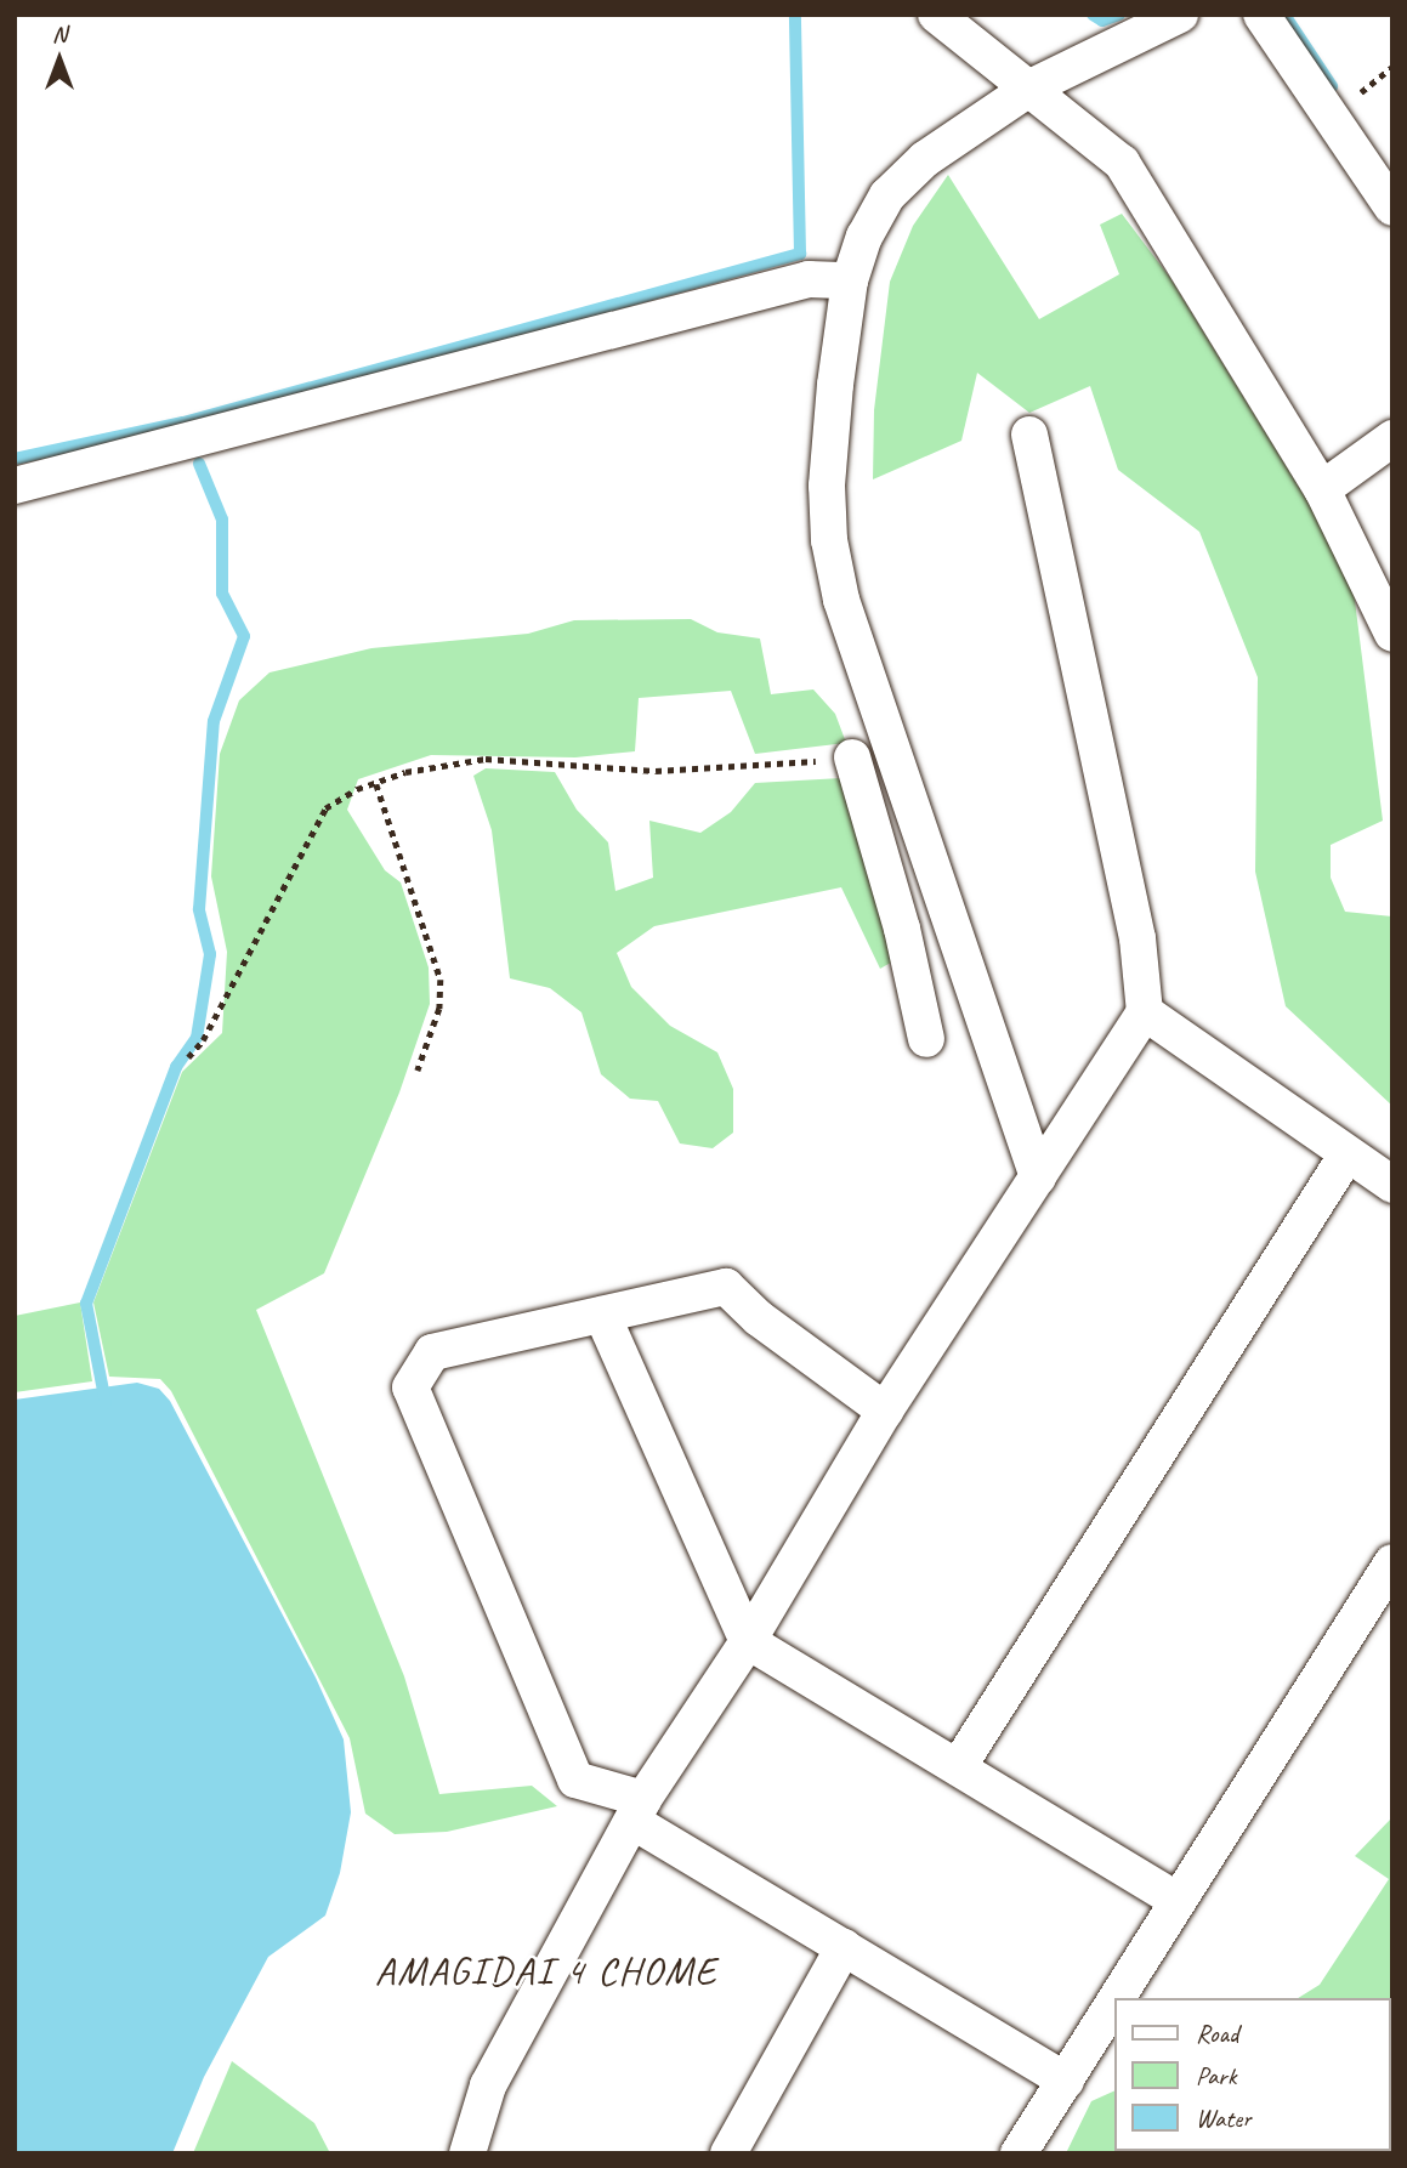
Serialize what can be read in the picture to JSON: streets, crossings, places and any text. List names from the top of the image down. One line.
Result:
{"districts":["AMAGIDAI 4 CHOME"],"legend":["Road","Park","Water"],"north":"top"}
